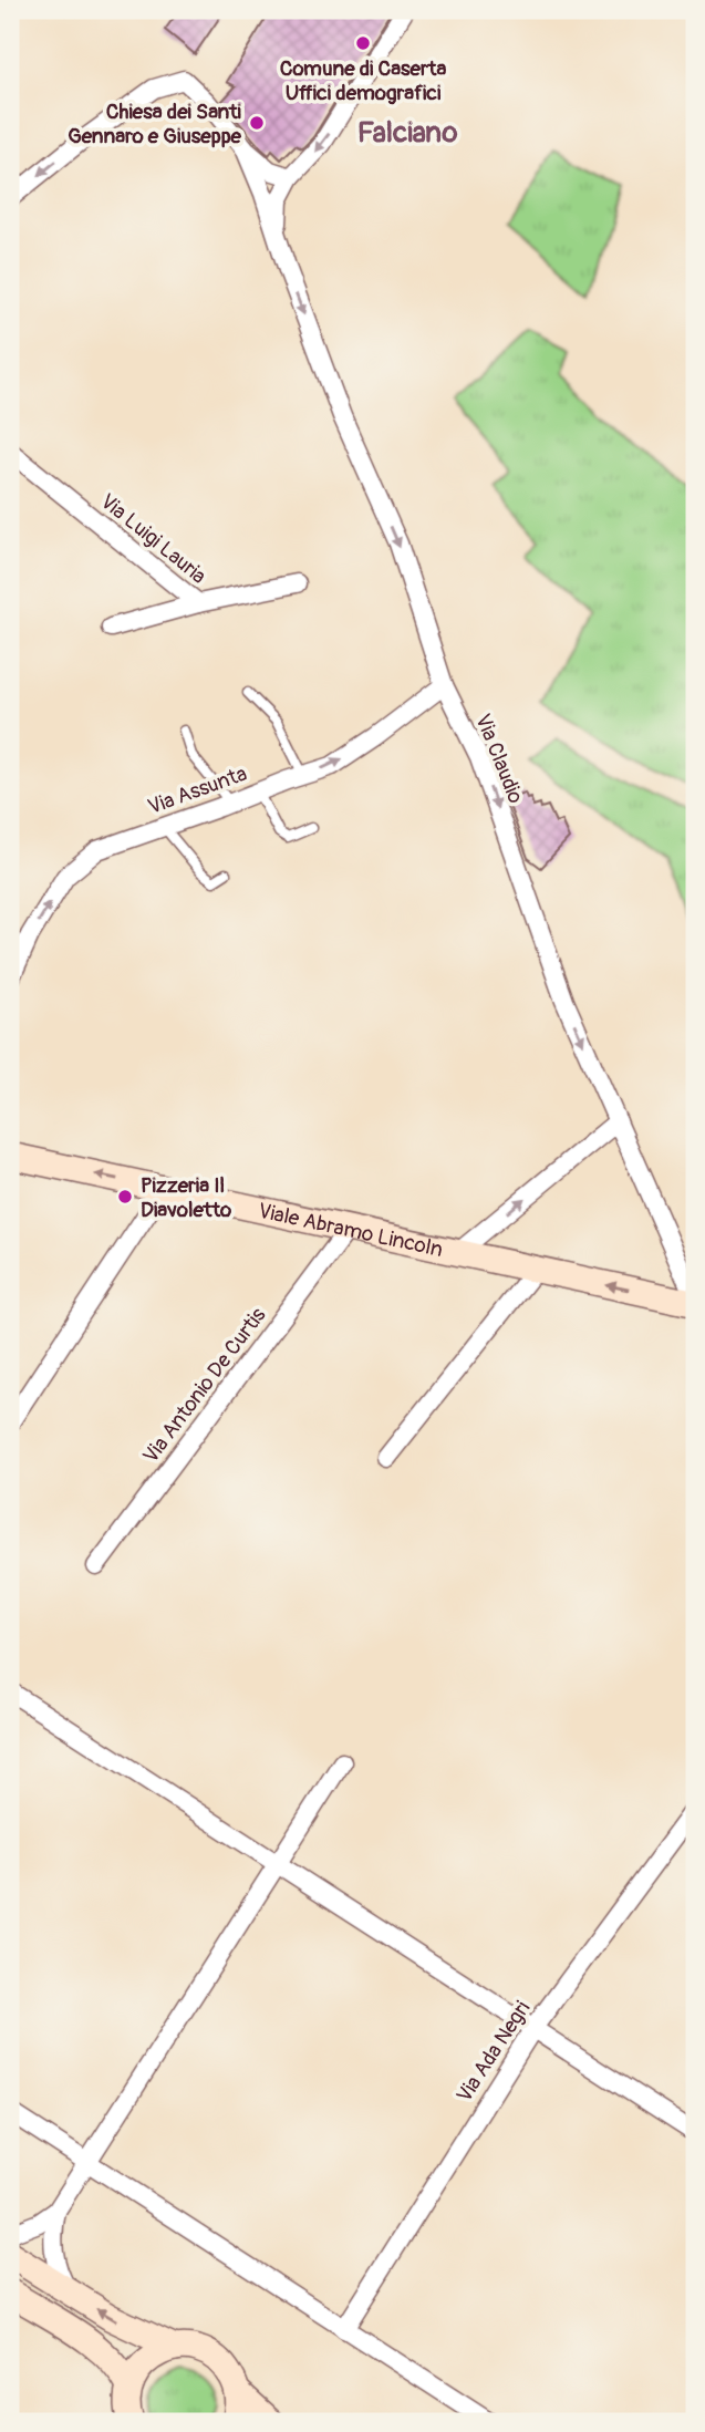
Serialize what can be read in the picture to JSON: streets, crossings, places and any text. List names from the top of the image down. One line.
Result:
{"streets":{"street":["Via Luigi Lauria","Via Claudio","Via Assunta","Viale Abramo Lincoln","Via Antonio De Curtis","Via Ada Negri"]},"crossings":[["Via Claudio","Via Assunta"],["Via Claudio","Viale Abramo Lincoln"],["Viale Abramo Lincoln","Via Antonio De Curtis"]],"one_way":["Via Claudio","Via Assunta","Viale Abramo Lincoln"],"districts":["Falciano"],"places":["Comune di Caserta Uffici demografici","Chiesa dei Santi Gennaro e Giuseppe","Pizzeria Il Diavoletto"]}
